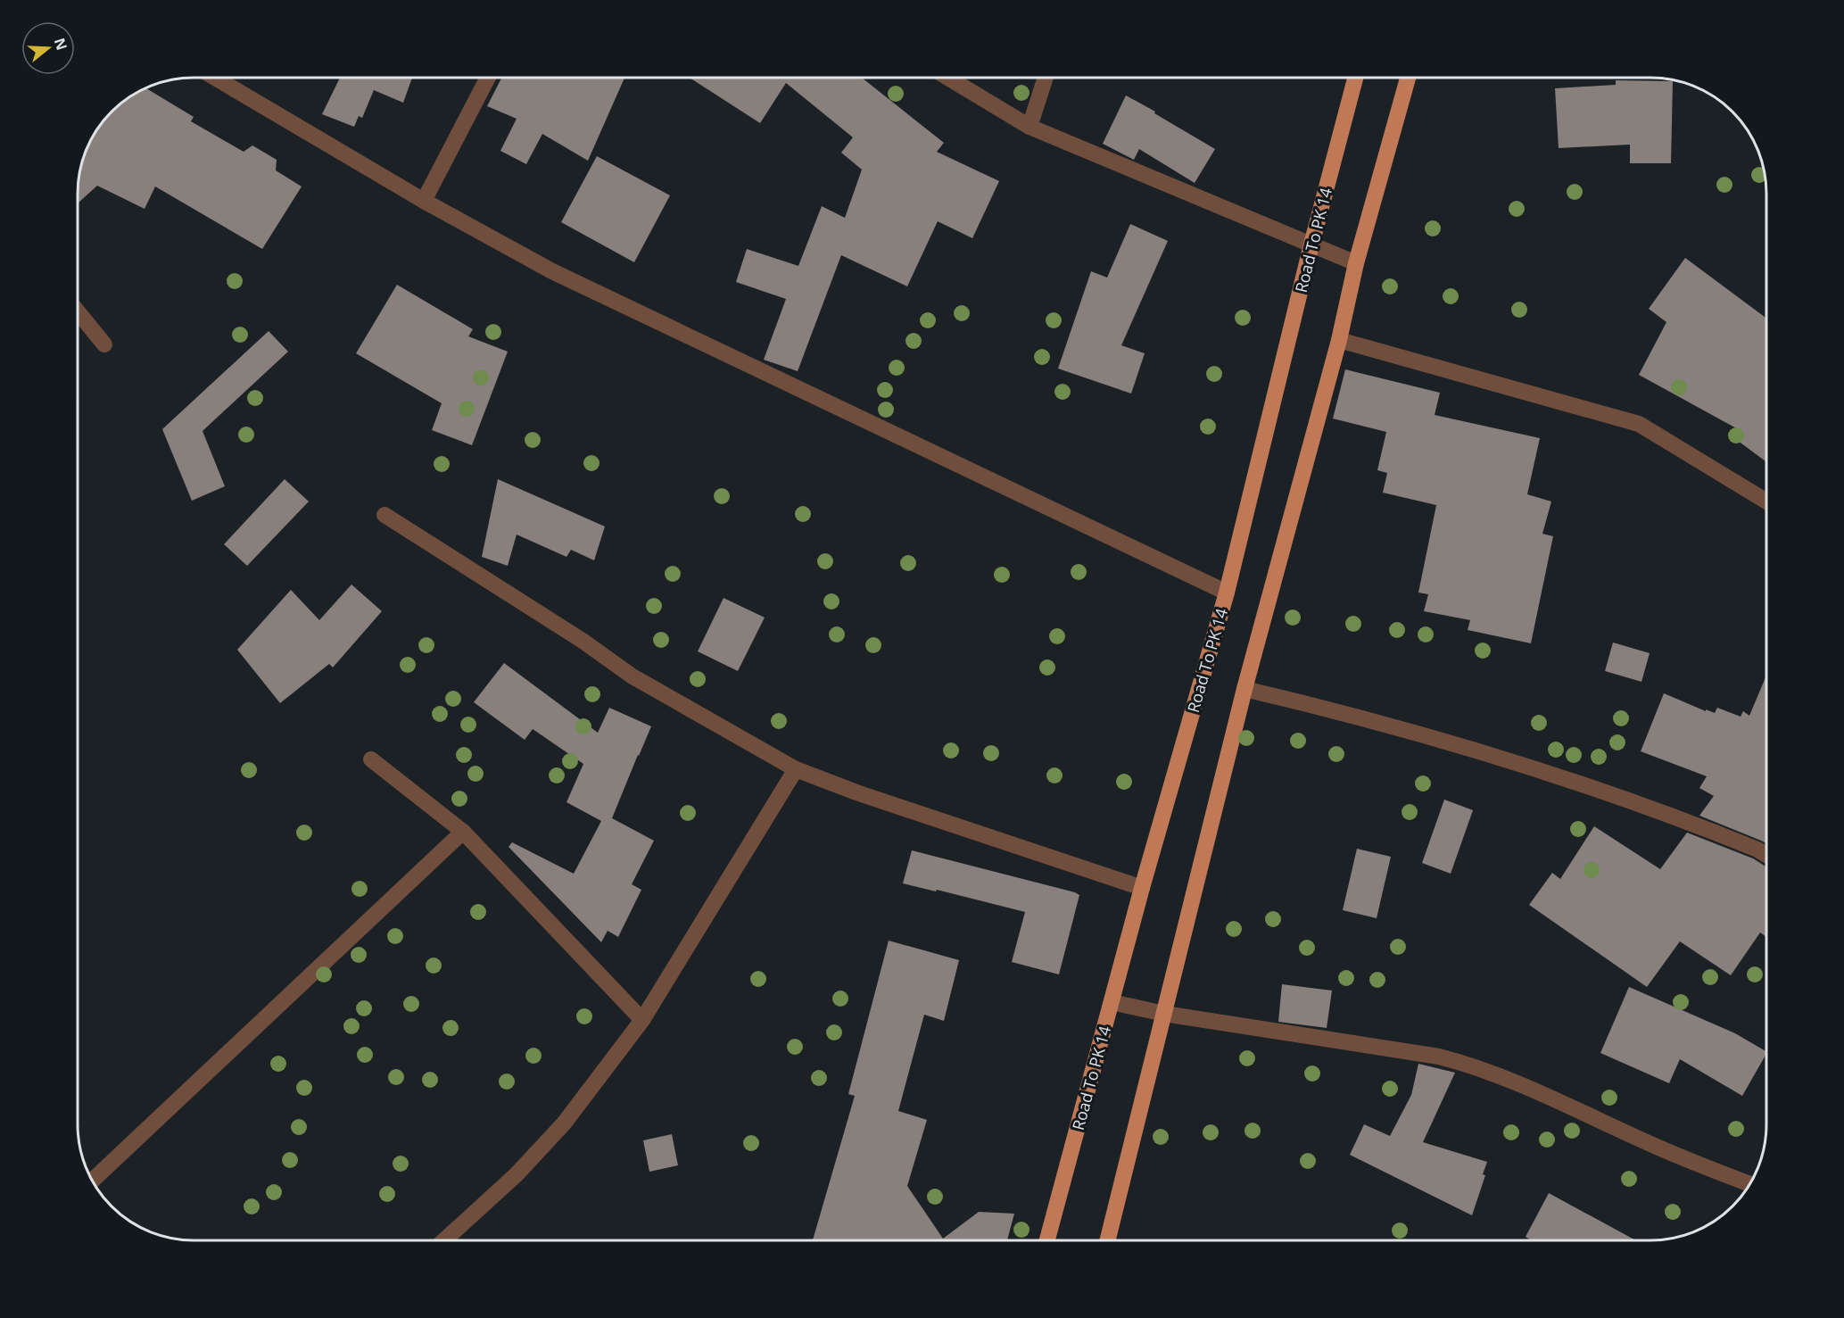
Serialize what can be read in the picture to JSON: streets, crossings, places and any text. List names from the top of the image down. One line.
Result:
{"streets":{"main road":["Road To PK 14"]},"north":"right"}
